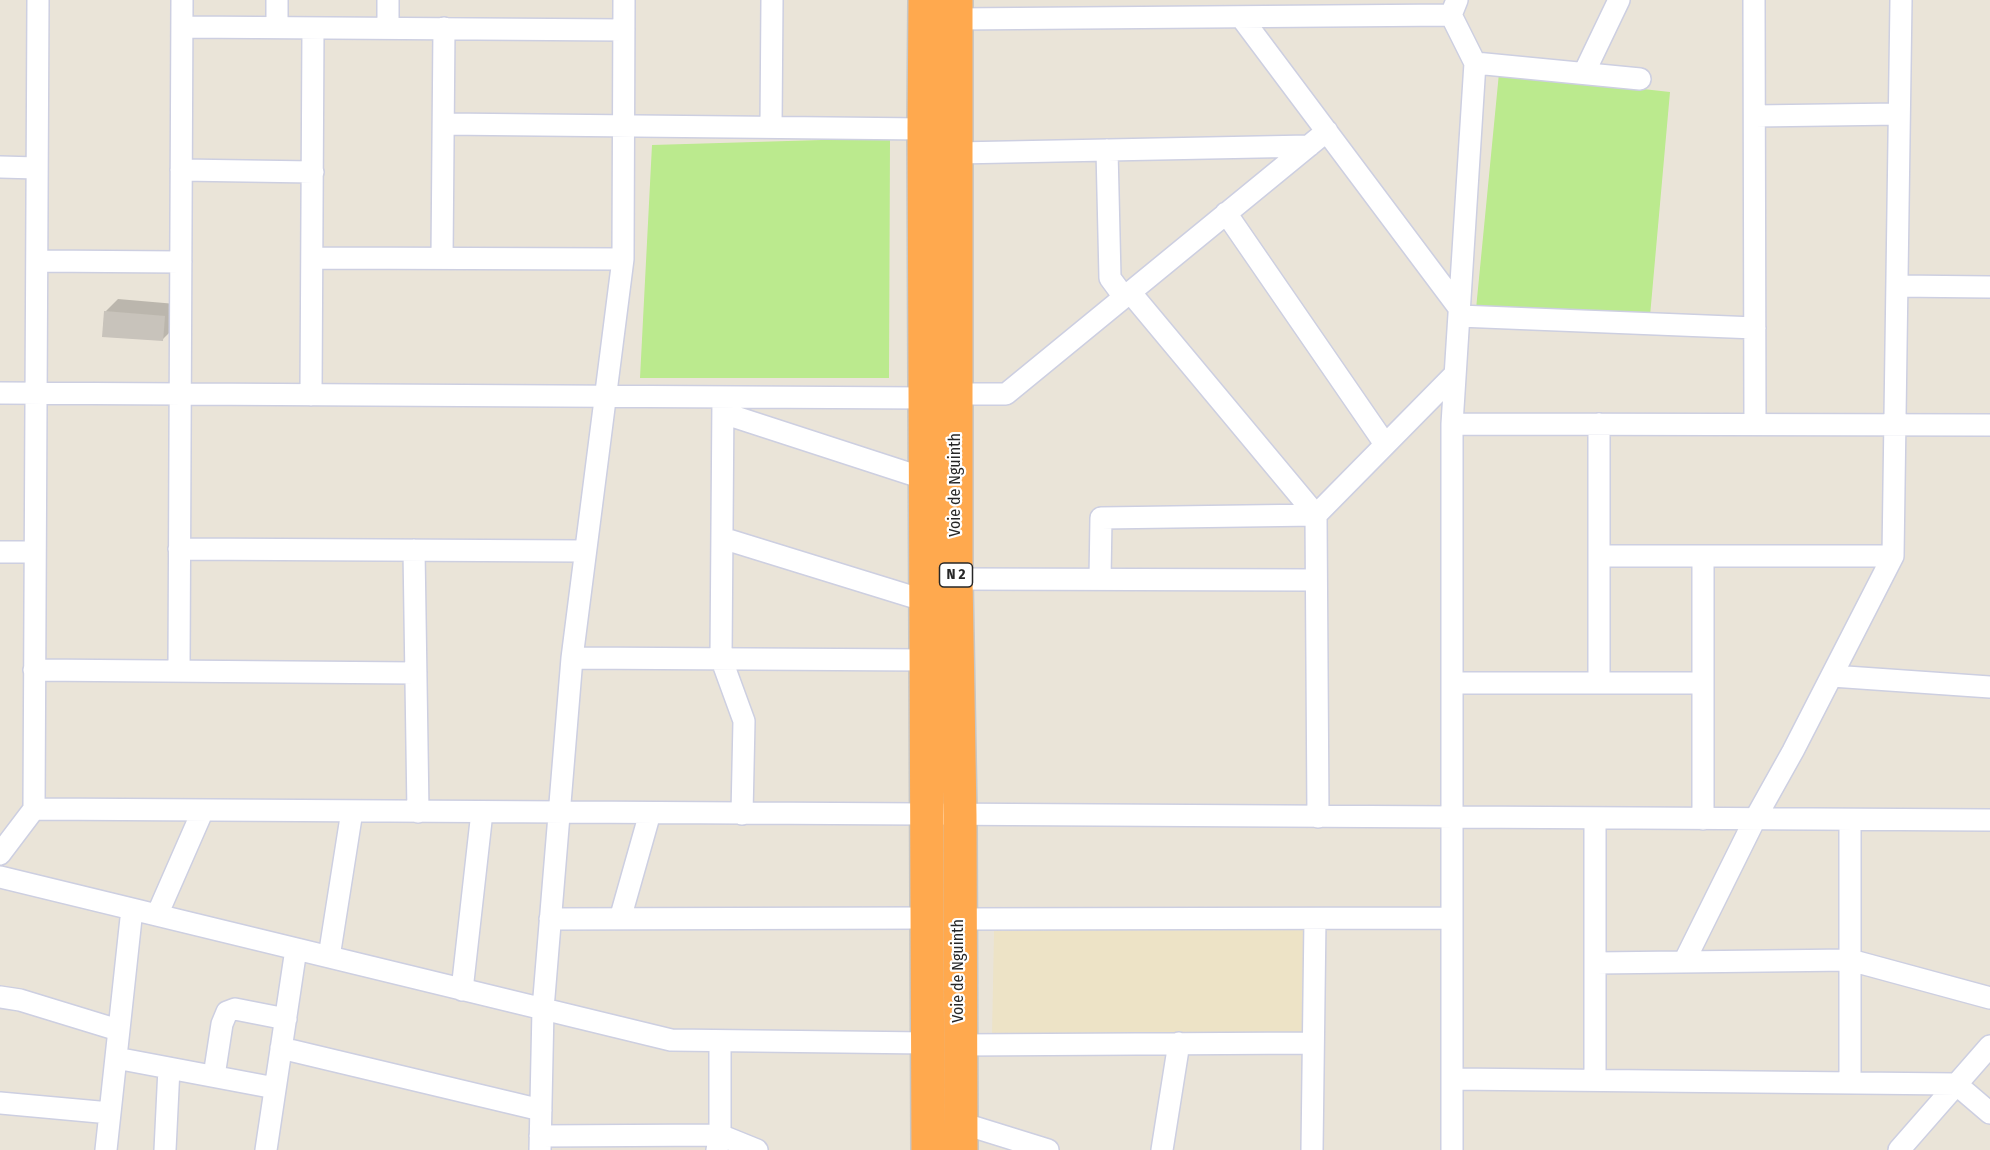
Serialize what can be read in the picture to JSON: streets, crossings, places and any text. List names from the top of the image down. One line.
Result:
{"streets":{"highway":["Voie de Nguinth","N 2"]}}
